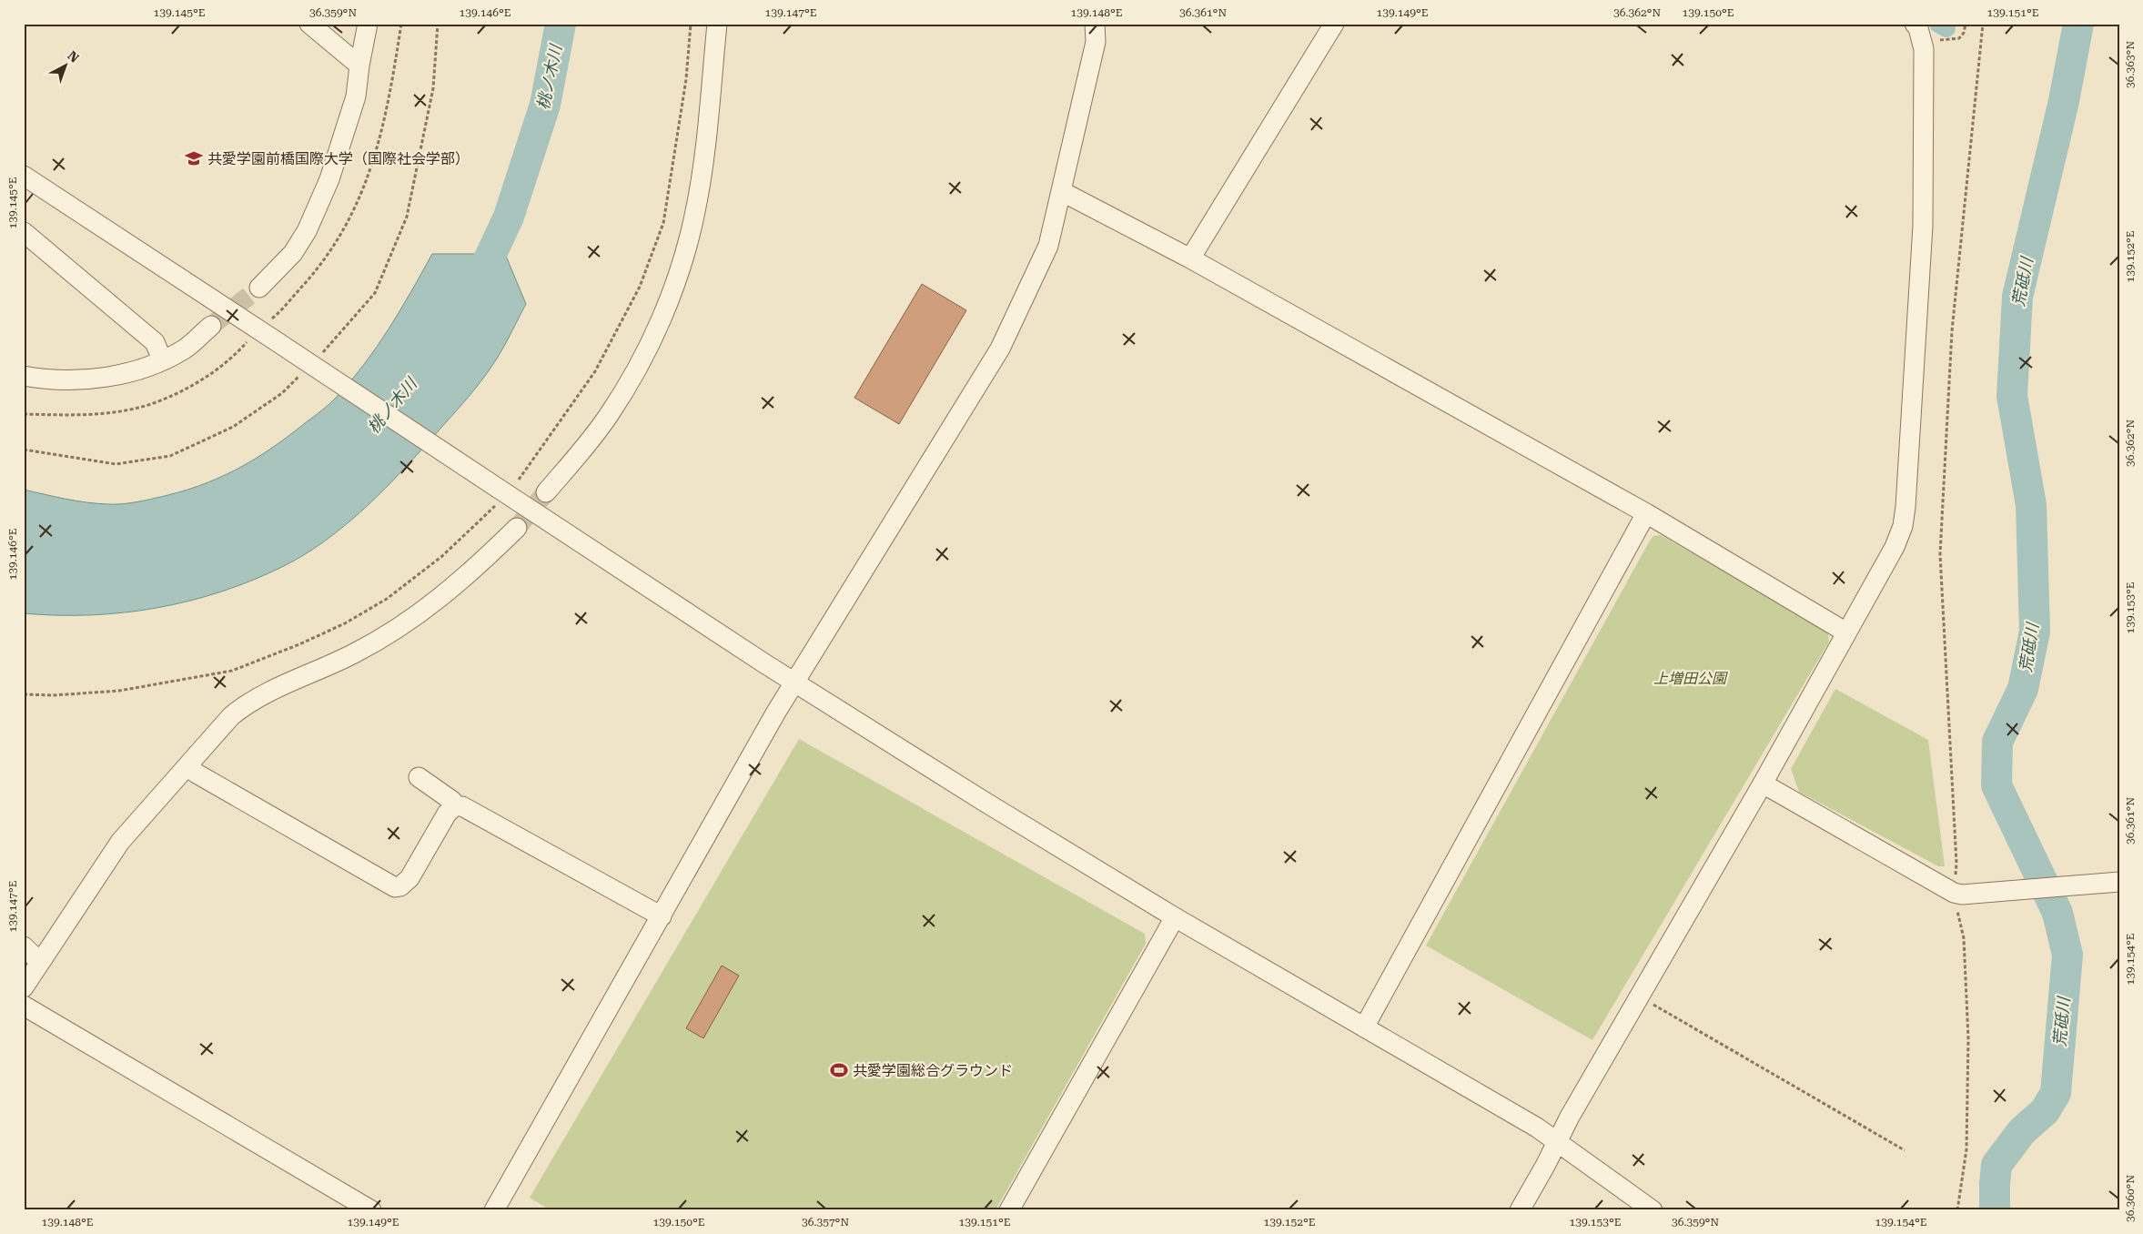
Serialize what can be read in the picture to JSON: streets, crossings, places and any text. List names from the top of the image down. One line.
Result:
{"water":["桃ノ木川","荒砥川"],"parks":["上増田公園"],"places":{"school or university":["共愛学園前橋国際大学（国際社会学部）"],"sports":["共愛学園総合グラウンド"]},"north":"top right","coordinates":["139.145°E","36.359°N","139.146°E","139.147°E","139.148°E","36.361°N","139.149°E","36.362°N","139.150°E","139.151°E","36.363°N","139.152°E","139.153°E","139.154°E","36.360°N","36.357°N"]}
